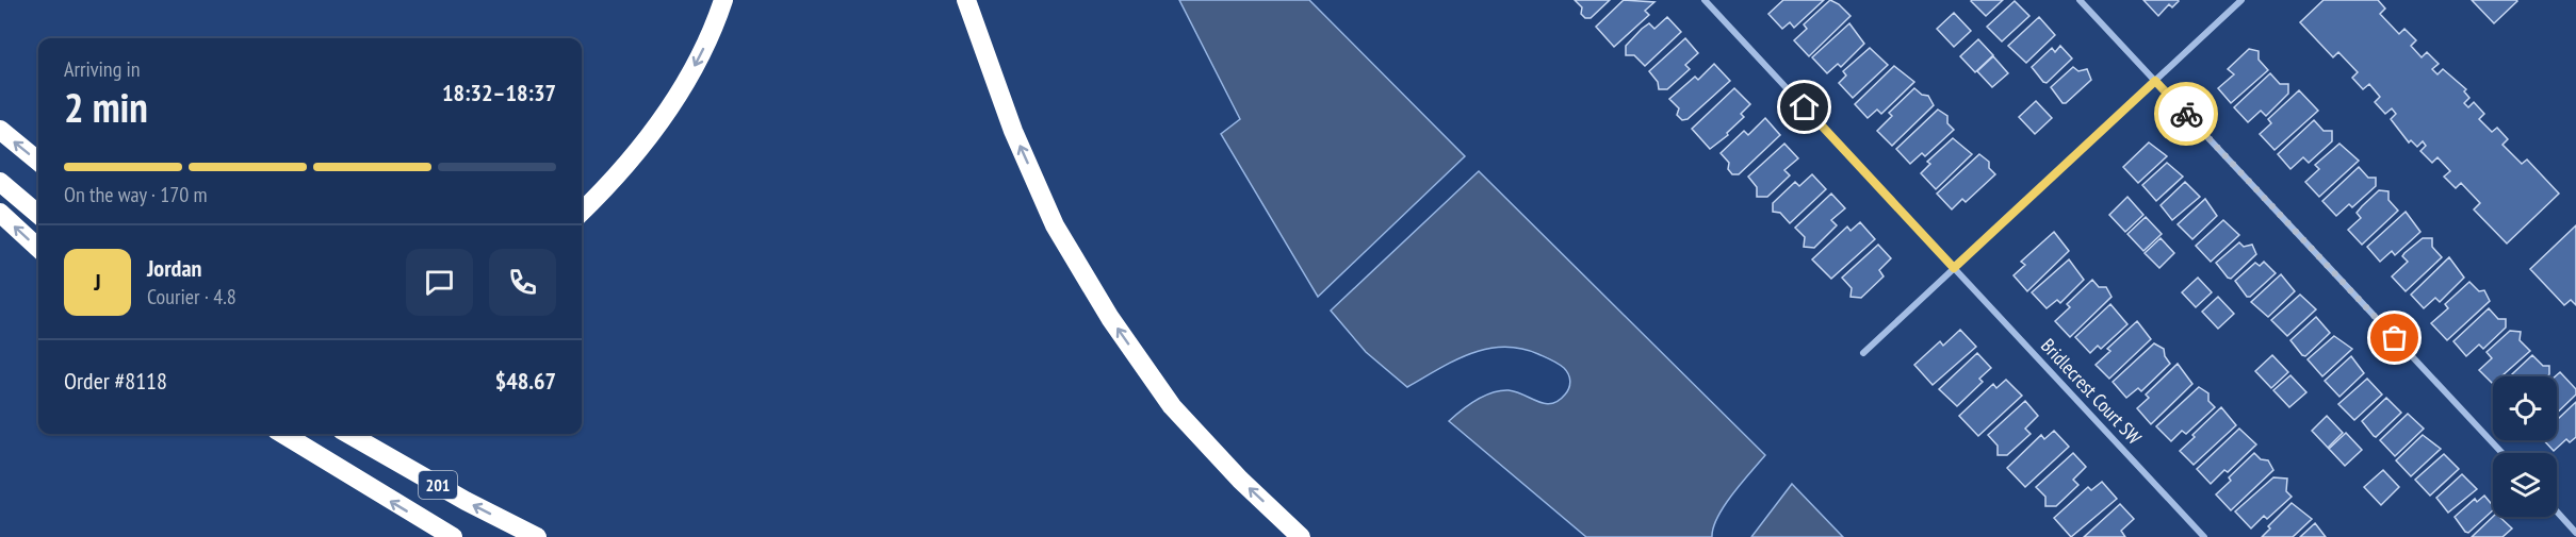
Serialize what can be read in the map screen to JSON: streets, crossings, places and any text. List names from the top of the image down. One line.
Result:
{"streets":{"highway":["201"],"street":["Bridlecrest Court SW"]},"page":{"heading":["2 min","Arriving in","18:32–18:37"],"panel":["Jordan","Courier · 4.8","Order #8118","$48.67"],"bar":"On the way · 170 m","round":"J"}}
